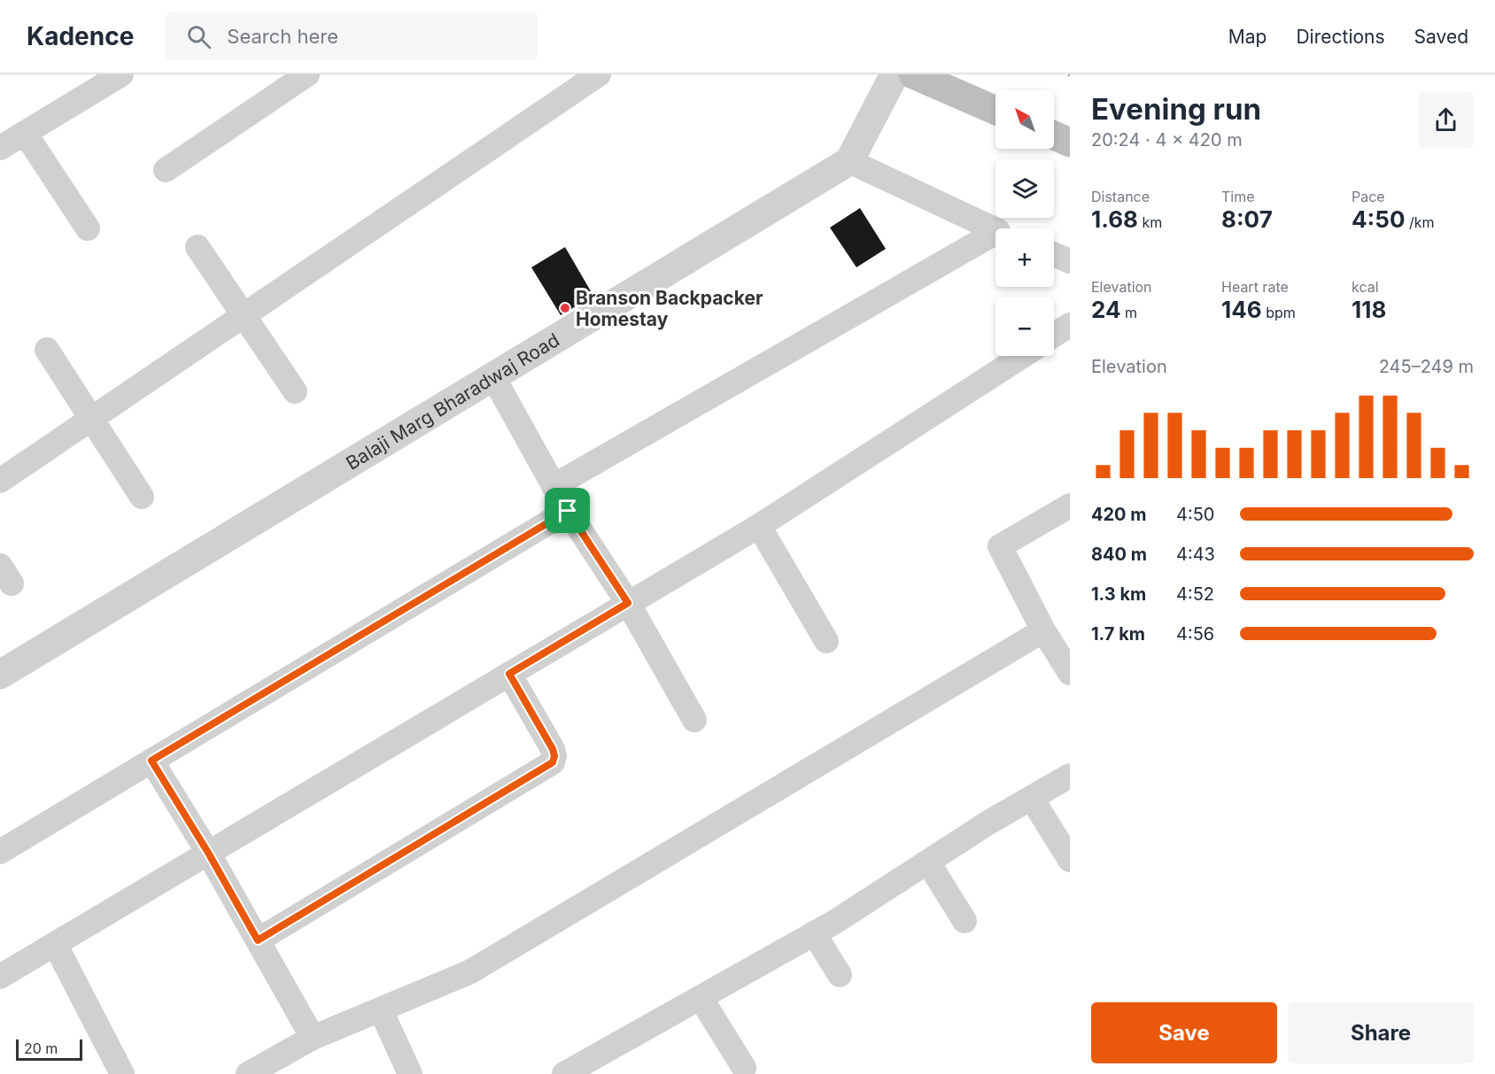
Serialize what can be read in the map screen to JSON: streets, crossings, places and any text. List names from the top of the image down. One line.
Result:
{"streets":{"street":["Balaji Marg Bharadwaj Road"]},"places":["Branson Backpacker Homestay"],"scale_bar":"20 m","north":"top left","page":{"header":"Kadence","search":"Search here","nav":["Map","Directions","Saved"],"heading":["Evening run","20:24 · 4 × 420 m"],"map_buttons":["+","−"],"stats":[["Distance","1.68 km"],["Time","8:07"],["Pace","4:50 /km"],["Elevation","24 m"],["Heart rate","146 bpm"],["kcal","118"]],"chart":["Elevation","245–249 m"],"list":[{"name":"420 m","note":"4:50"},{"name":"840 m","note":"4:43"},{"name":"1.3 km","note":"4:52"},{"name":"1.7 km","note":"4:56"}],"buttons":["Save","Share"],"scale":"20 m"}}
